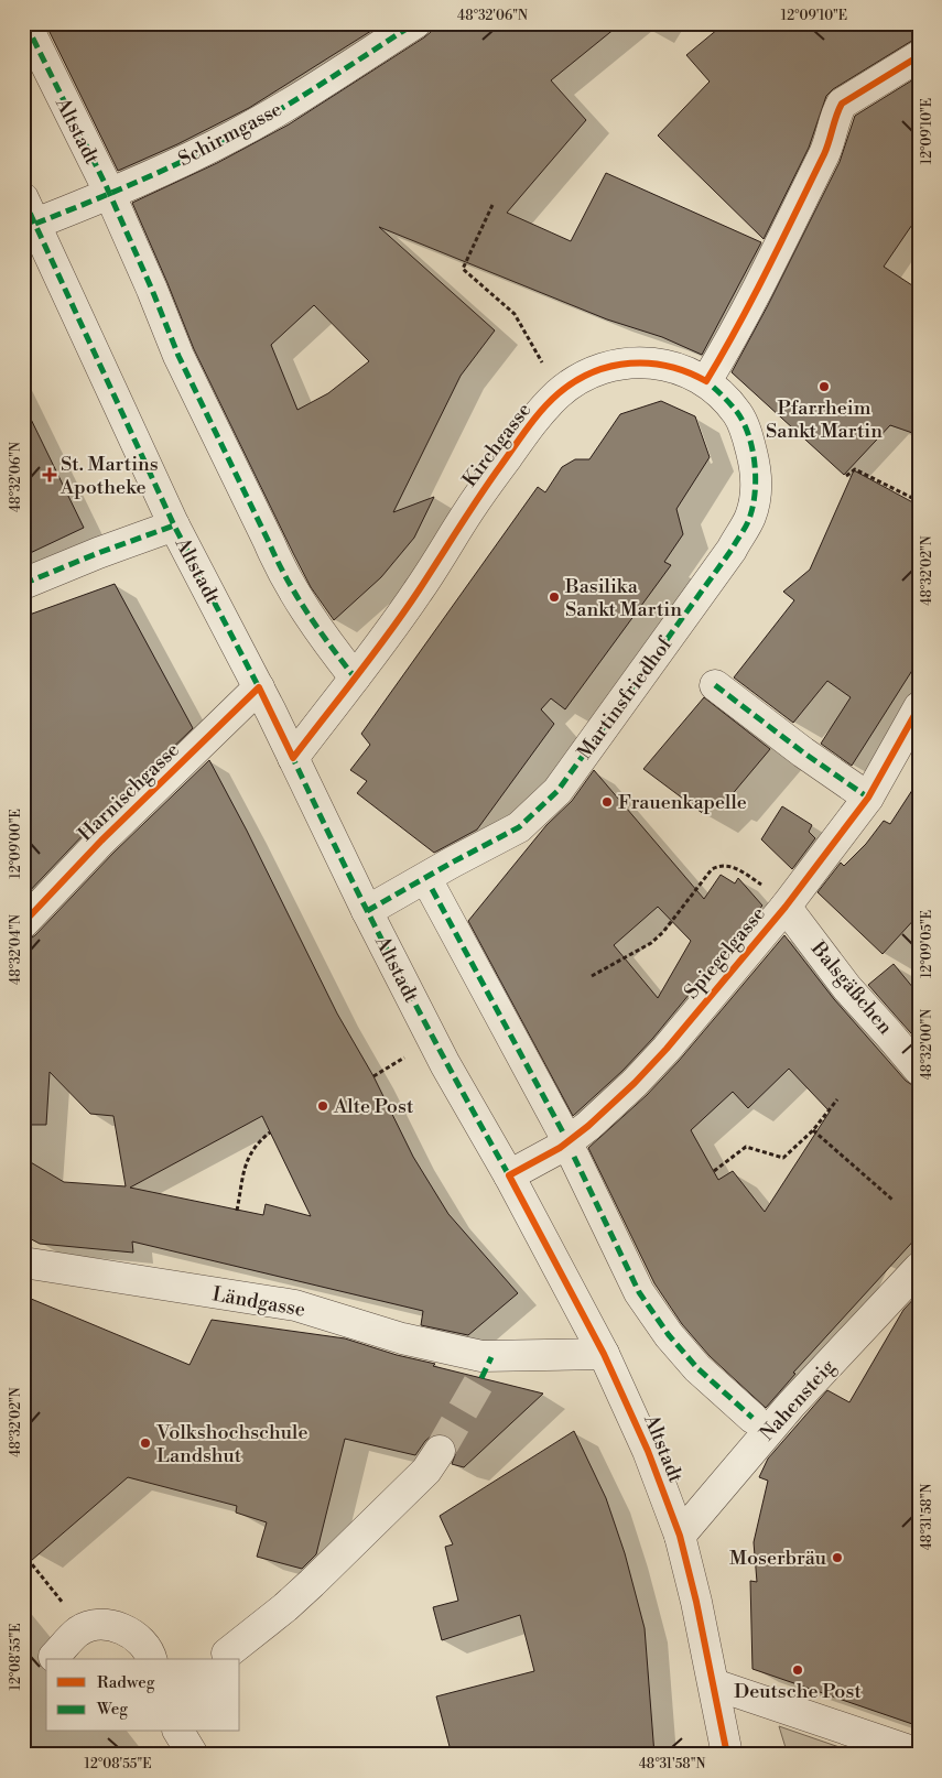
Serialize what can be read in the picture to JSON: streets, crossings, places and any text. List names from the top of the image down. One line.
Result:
{"streets":{"street":["Altstadt","Schirmgasse","Kirchgasse","Martinsfriedhof","Harnischgasse","Spiegelgasse","Balsgäßchen","Ländgasse","Nahensteig"]},"crossings":[["Altstadt","Schirmgasse"],["Altstadt","Kirchgasse"],["Altstadt","Martinsfriedhof"],["Altstadt","Harnischgasse"],["Altstadt","Spiegelgasse"],["Altstadt","Ländgasse"],["Altstadt","Nahensteig"],["Kirchgasse","Martinsfriedhof"],["Spiegelgasse","Balsgäßchen"]],"places":{"other":["Pfarrheim Sankt Martin","Basilika Sankt Martin","Frauenkapelle","Alte Post","Volkshochschule Landshut","Moserbräu","Deutsche Post"],"health":["St. Martins Apotheke"]},"legend":["Radweg","Weg"],"coordinates":["48°32'06\"N","12°09'10\"E","48°32'02\"N","12°09'00\"E","12°09'05\"E","48°32'04\"N","48°32'00\"N","48°31'58\"N","12°08'55\"E"]}
